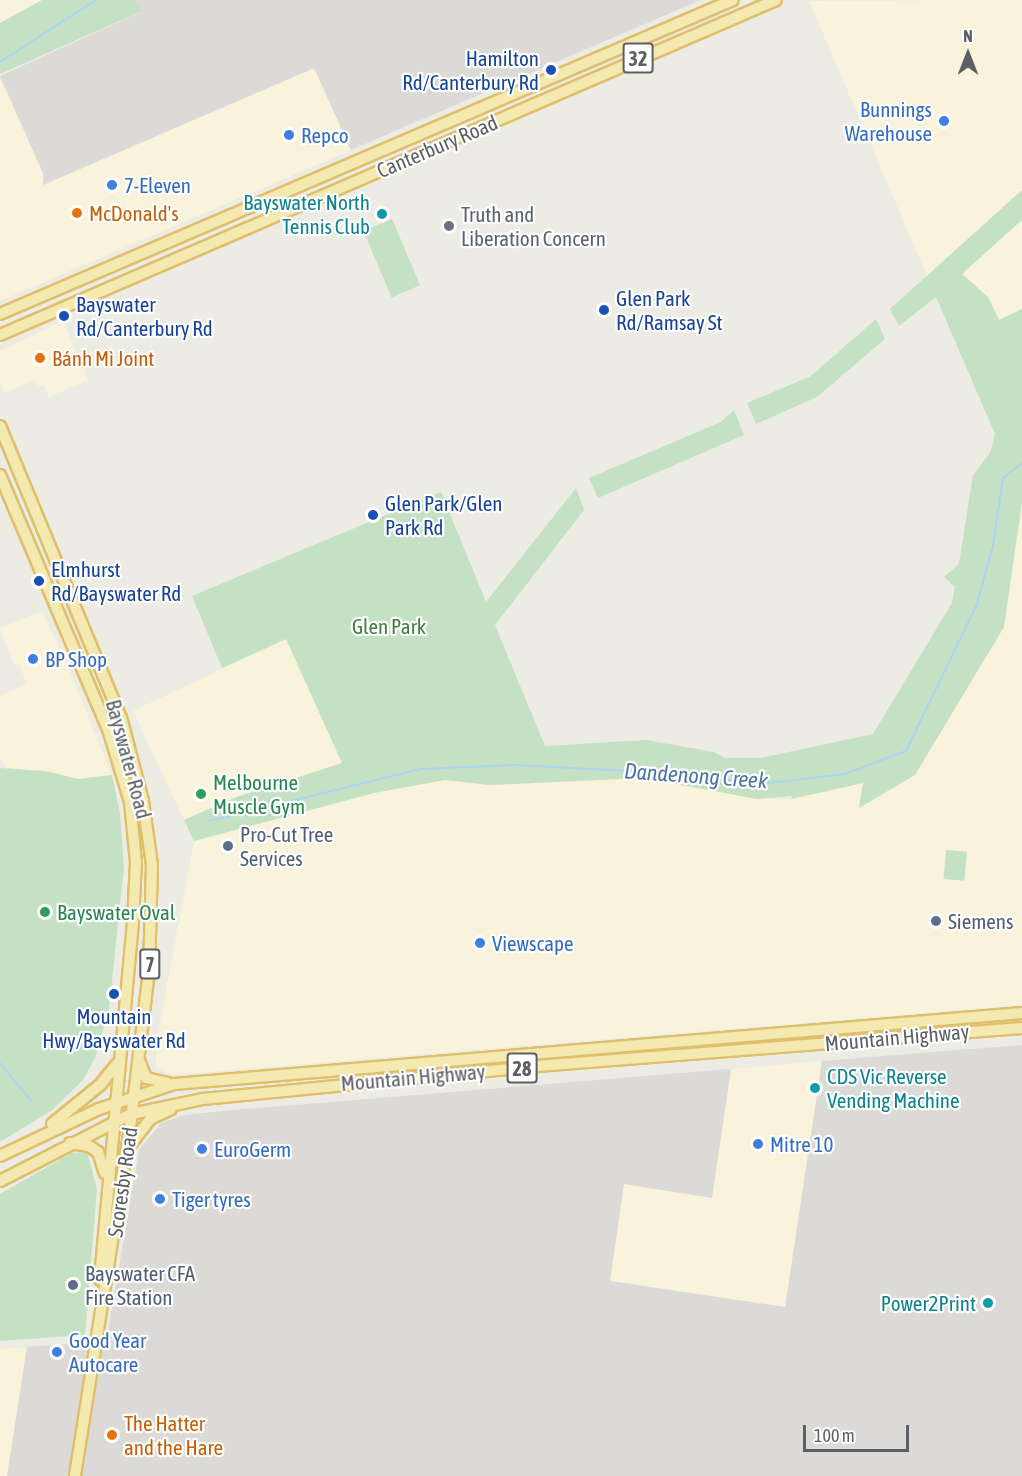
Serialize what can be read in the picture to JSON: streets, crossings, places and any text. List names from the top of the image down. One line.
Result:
{"streets":{"main road":["32","Canterbury Road","Bayswater Road","7","Mountain Highway","28","Scoresby Road"]},"crossings":[["Bayswater Road","Mountain Highway"],["Bayswater Road","Scoresby Road"],["Mountain Highway","Scoresby Road"]],"water":["Dandenong Creek"],"parks":["Glen Park"],"places":["Hamilton Rd/Canterbury Rd","Bunnings Warehouse","Repco","7-Eleven","McDonald's","Bayswater North Tennis Club","Truth and Liberation Concern","Glen Park Rd/Ramsay St","Bayswater Rd/Canterbury Rd","Bánh Mì Joint","Glen Park/Glen Park Rd","Elmhurst Rd/Bayswater Rd","BP Shop","Melbourne Muscle Gym","Pro-Cut Tree Services","Bayswater Oval","Siemens","Viewscape","Mountain Hwy/Bayswater Rd","CDS Vic Reverse Vending Machine","Mitre 10","EuroGerm","Tiger tyres","Bayswater CFA Fire Station","Power2Print","Good Year Autocare","The Hatter and the Hare"],"scale_bar":"100 m","north":"top"}
